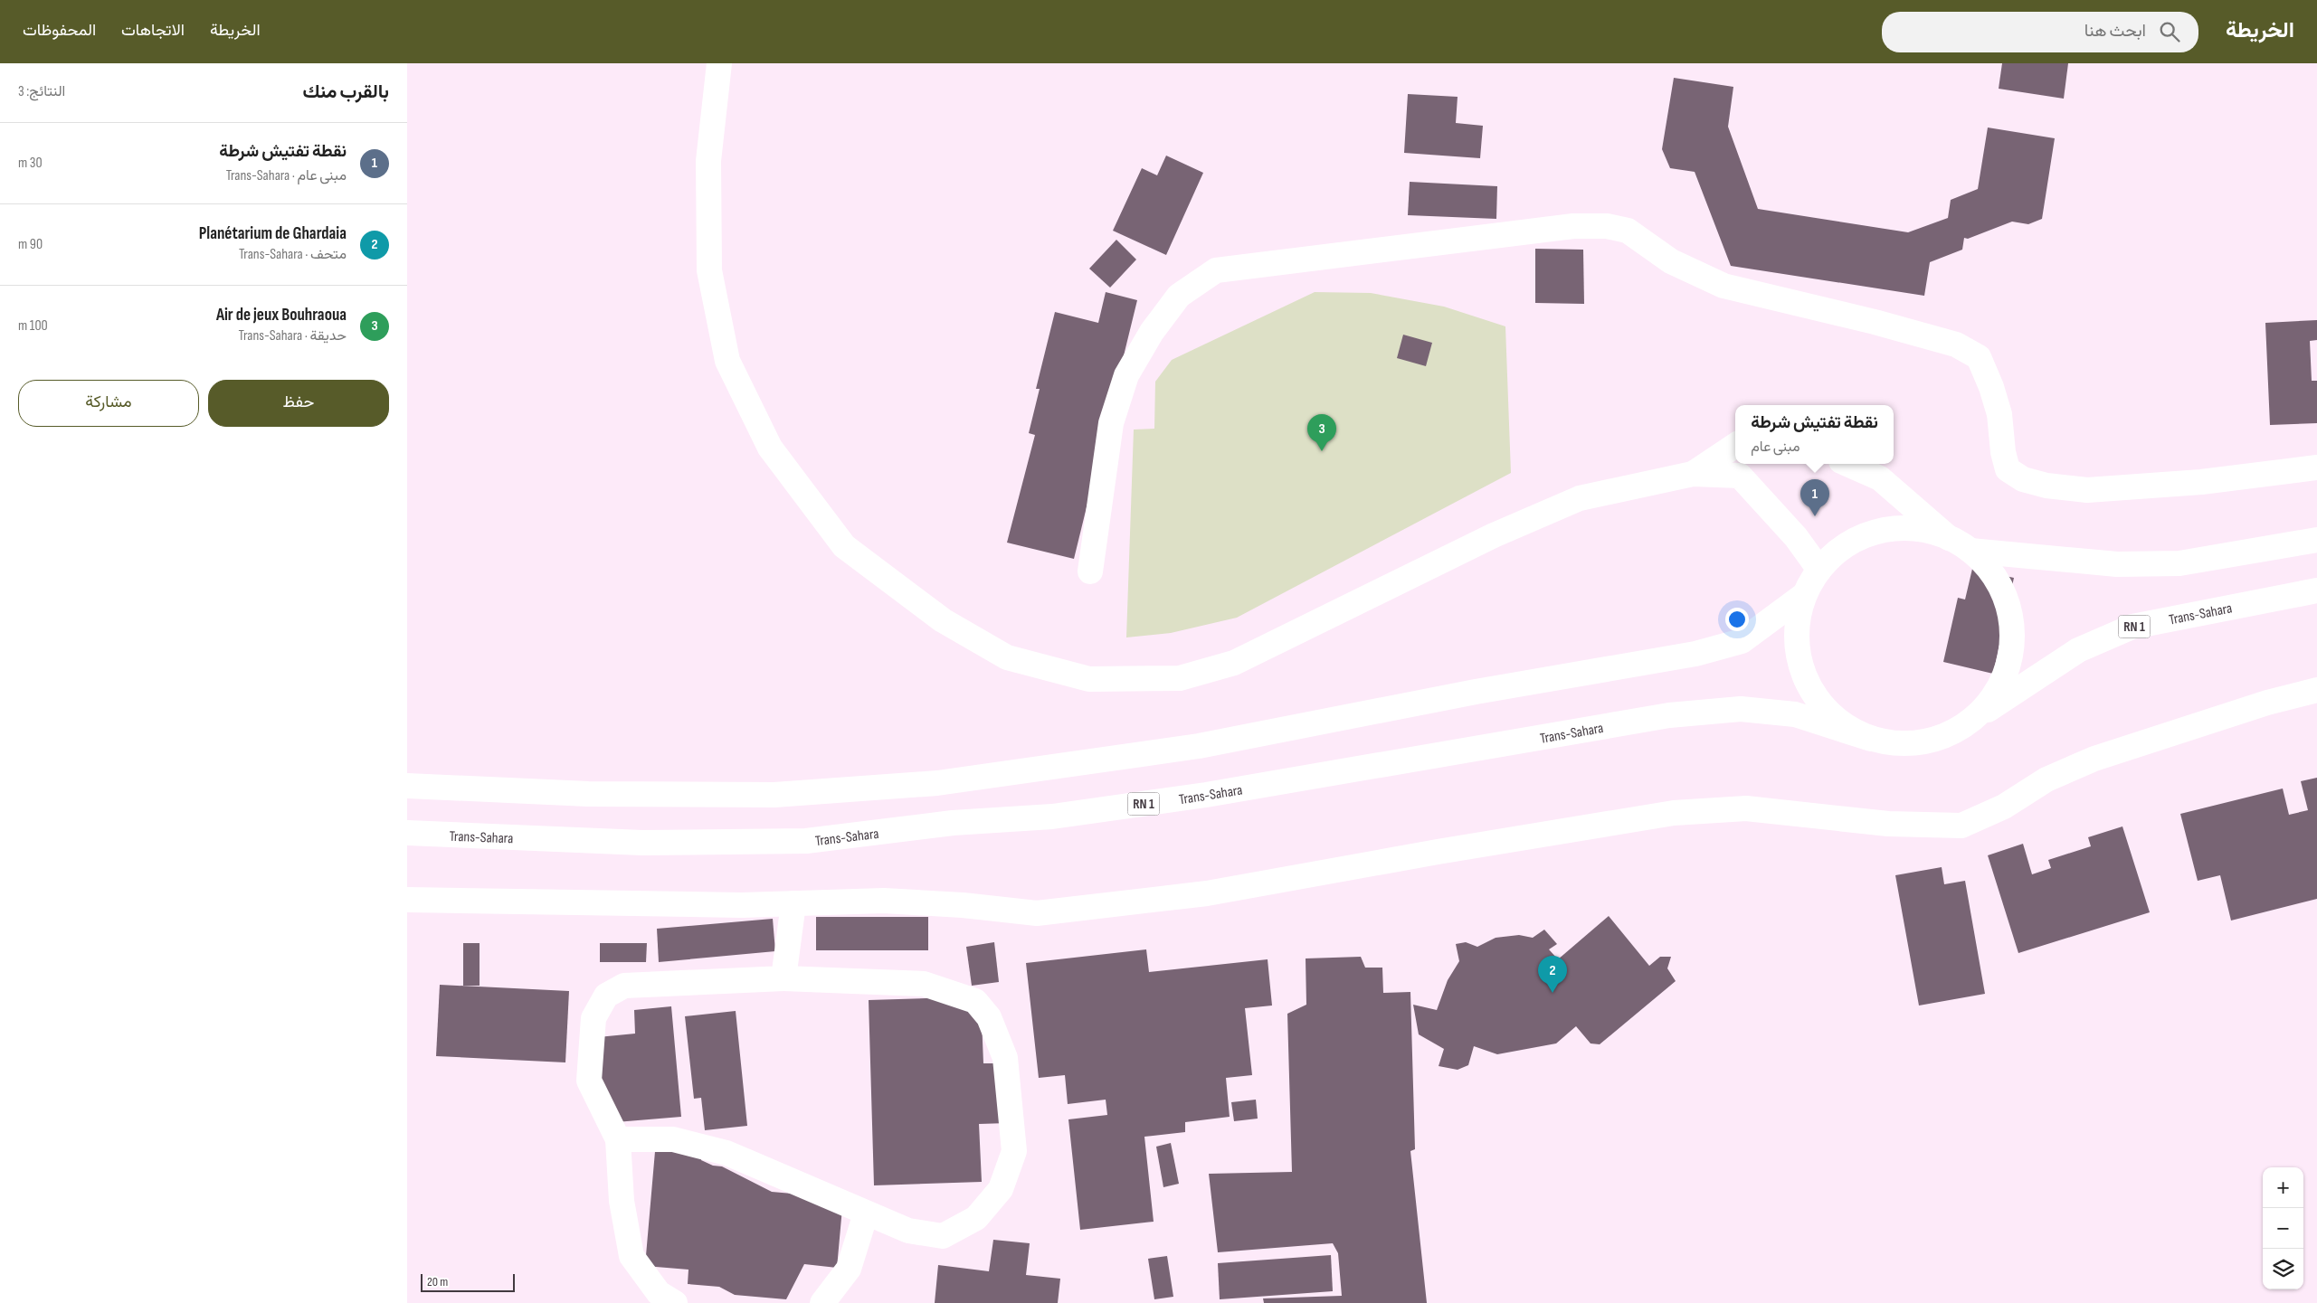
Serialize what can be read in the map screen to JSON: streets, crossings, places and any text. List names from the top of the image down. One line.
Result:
{"streets":{"main road":["Trans-Sahara","RN 1"]},"scale_bar":"20 m","page":{"header":"الخريطة","search":"ابحث هنا","nav":["الخريطة","الاتجاهات","المحفوظات"],"heading":["بالقرب منك","النتائج: 3"],"list":[{"mark":"1","name":"نقطة تفتيش شرطة","note":"مبنى عام · Trans-Sahara","value":"30 m"},{"mark":"2","name":"Planétarium de Ghardaia","note":"متحف · Trans-Sahara","value":"90 m"},{"mark":"3","name":"Air de jeux Bouhraoua","note":"حديقة · Trans-Sahara","value":"100 m"}],"buttons":["حفظ","مشاركة"],"popup":["نقطة تفتيش شرطة","مبنى عام"],"pins":["3","1","2"],"map_buttons":["+","−"],"scale":"20 m"}}
